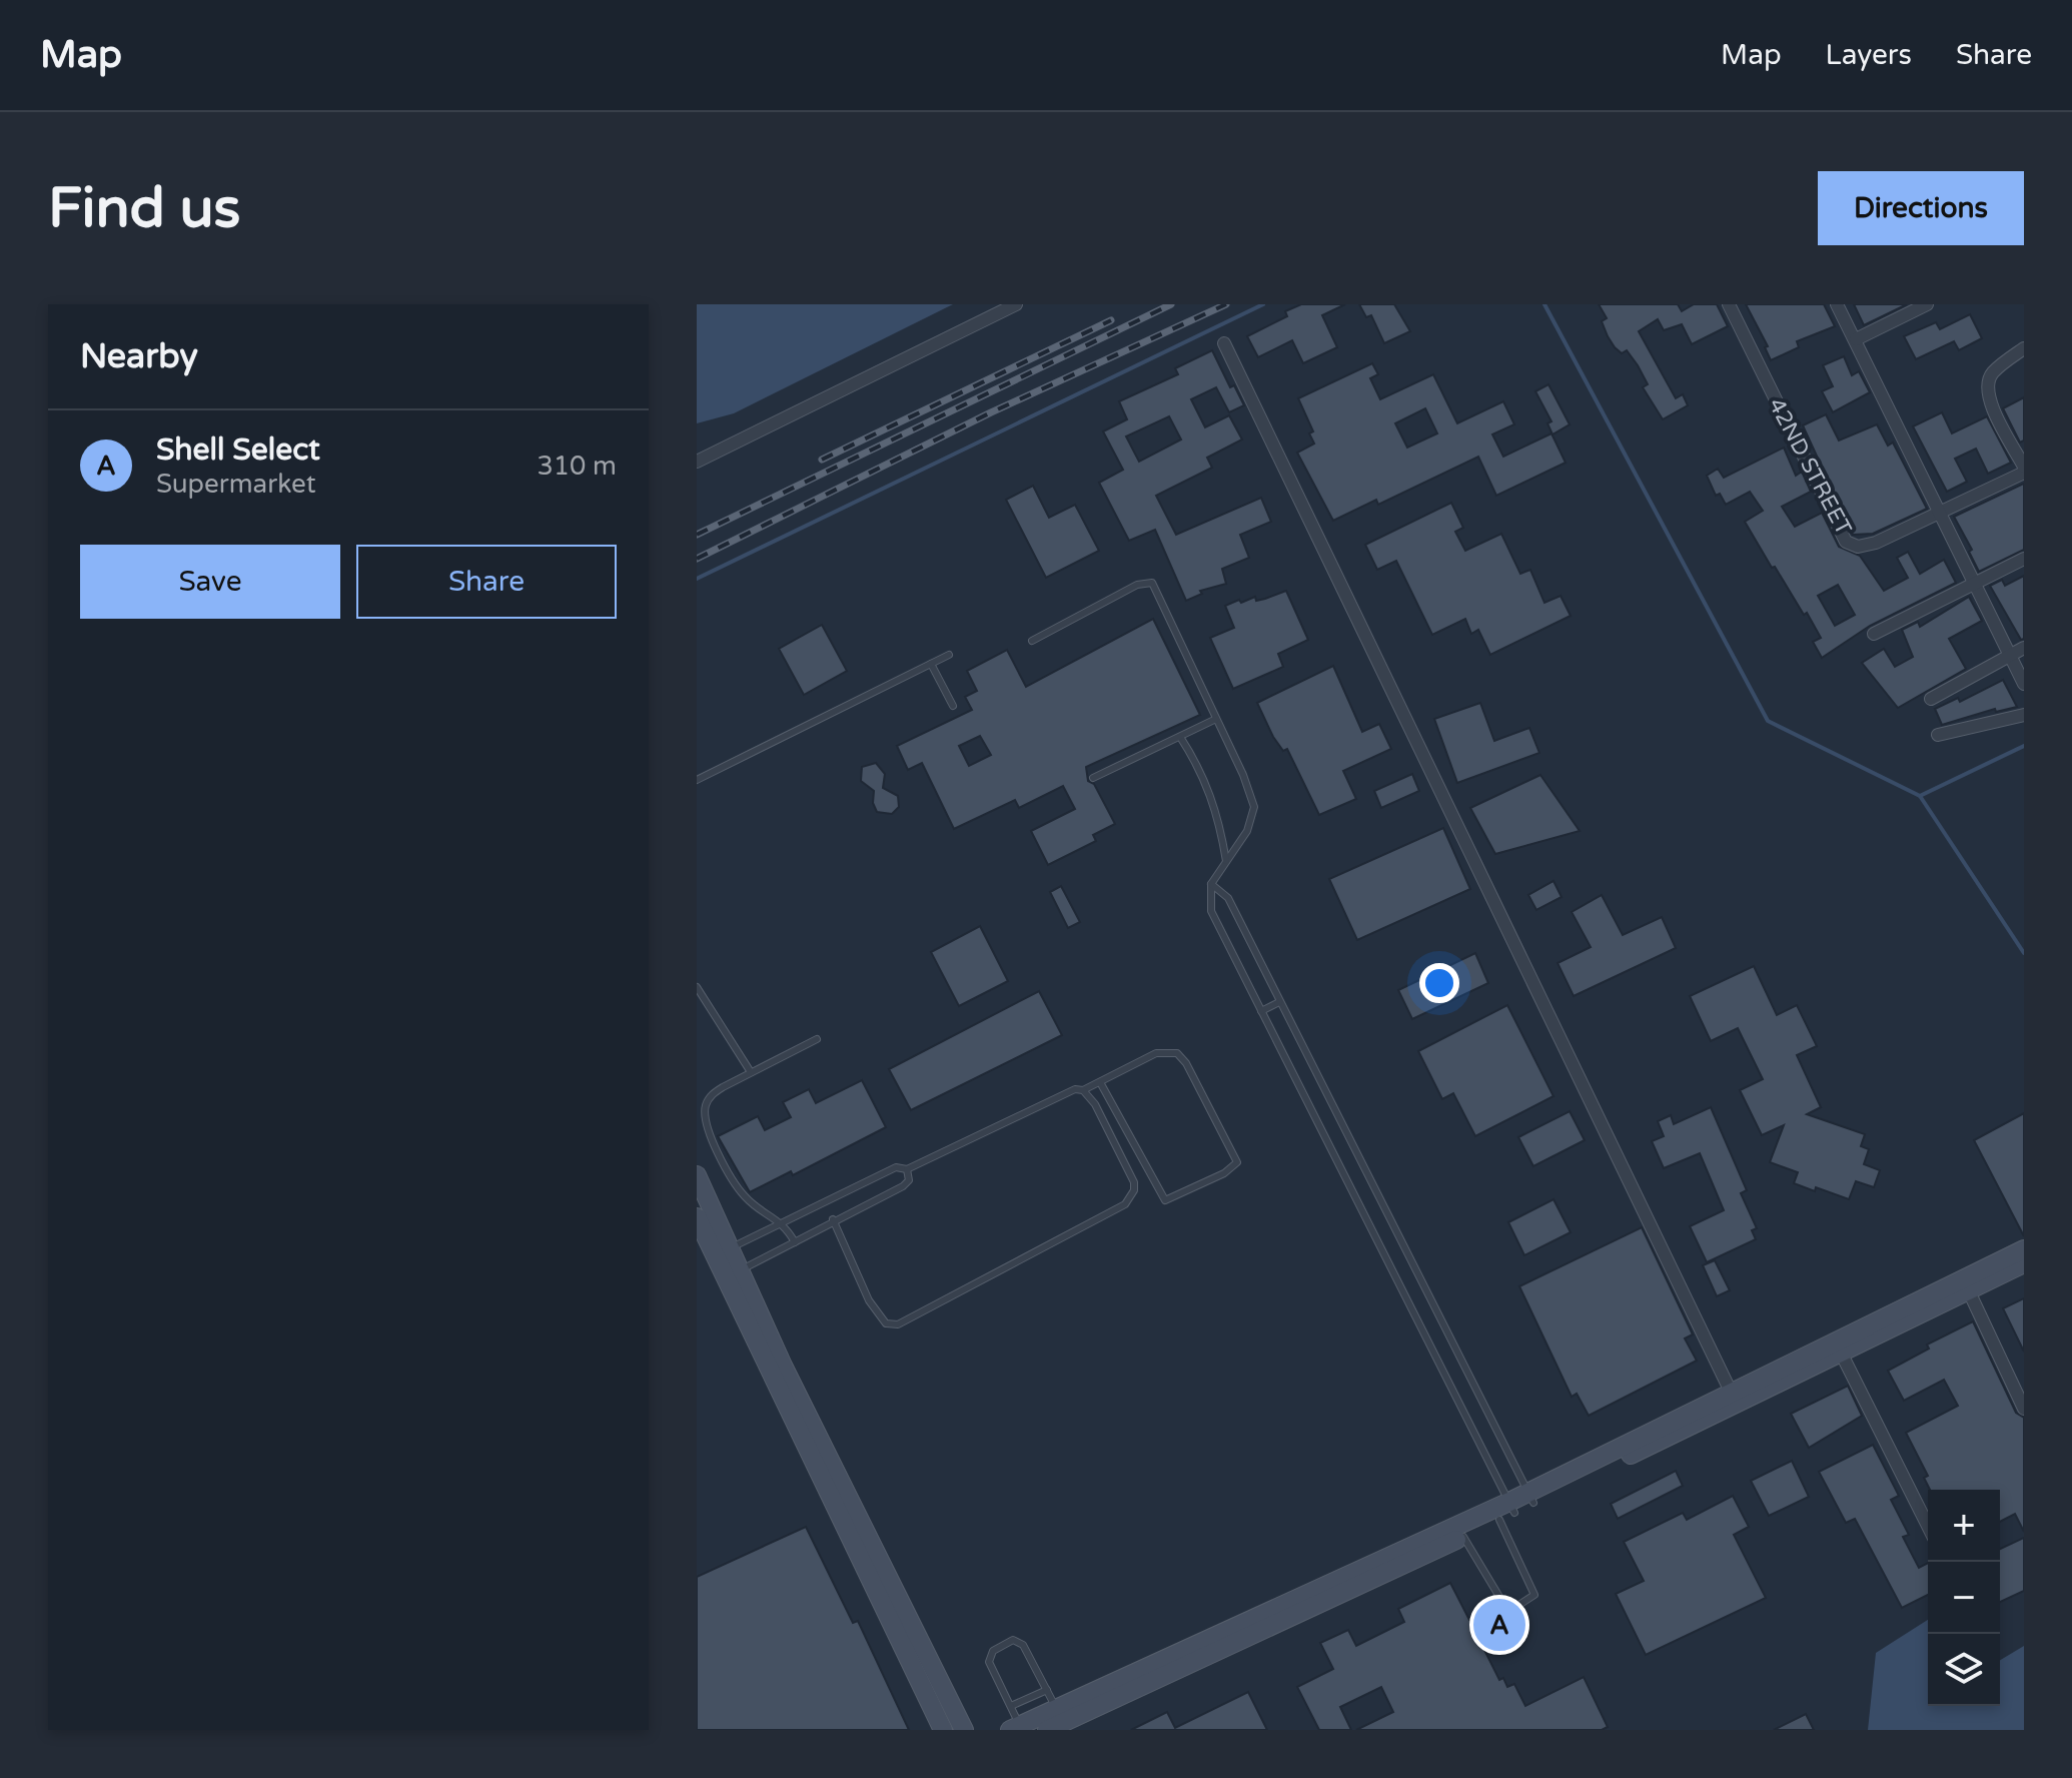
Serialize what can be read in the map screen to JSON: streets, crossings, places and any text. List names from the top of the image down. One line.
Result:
{"streets":{"street":["42ND STREET"]},"page":{"header":"Map","nav":["Map","Layers","Share"],"buttons":["Directions",["Save","Share"]],"title":"Find us","heading":"Nearby","list":[{"mark":"A","name":"Shell Select","note":"Supermarket","value":"310 m"}],"map_buttons":["+","−"],"pins":"A"}}
